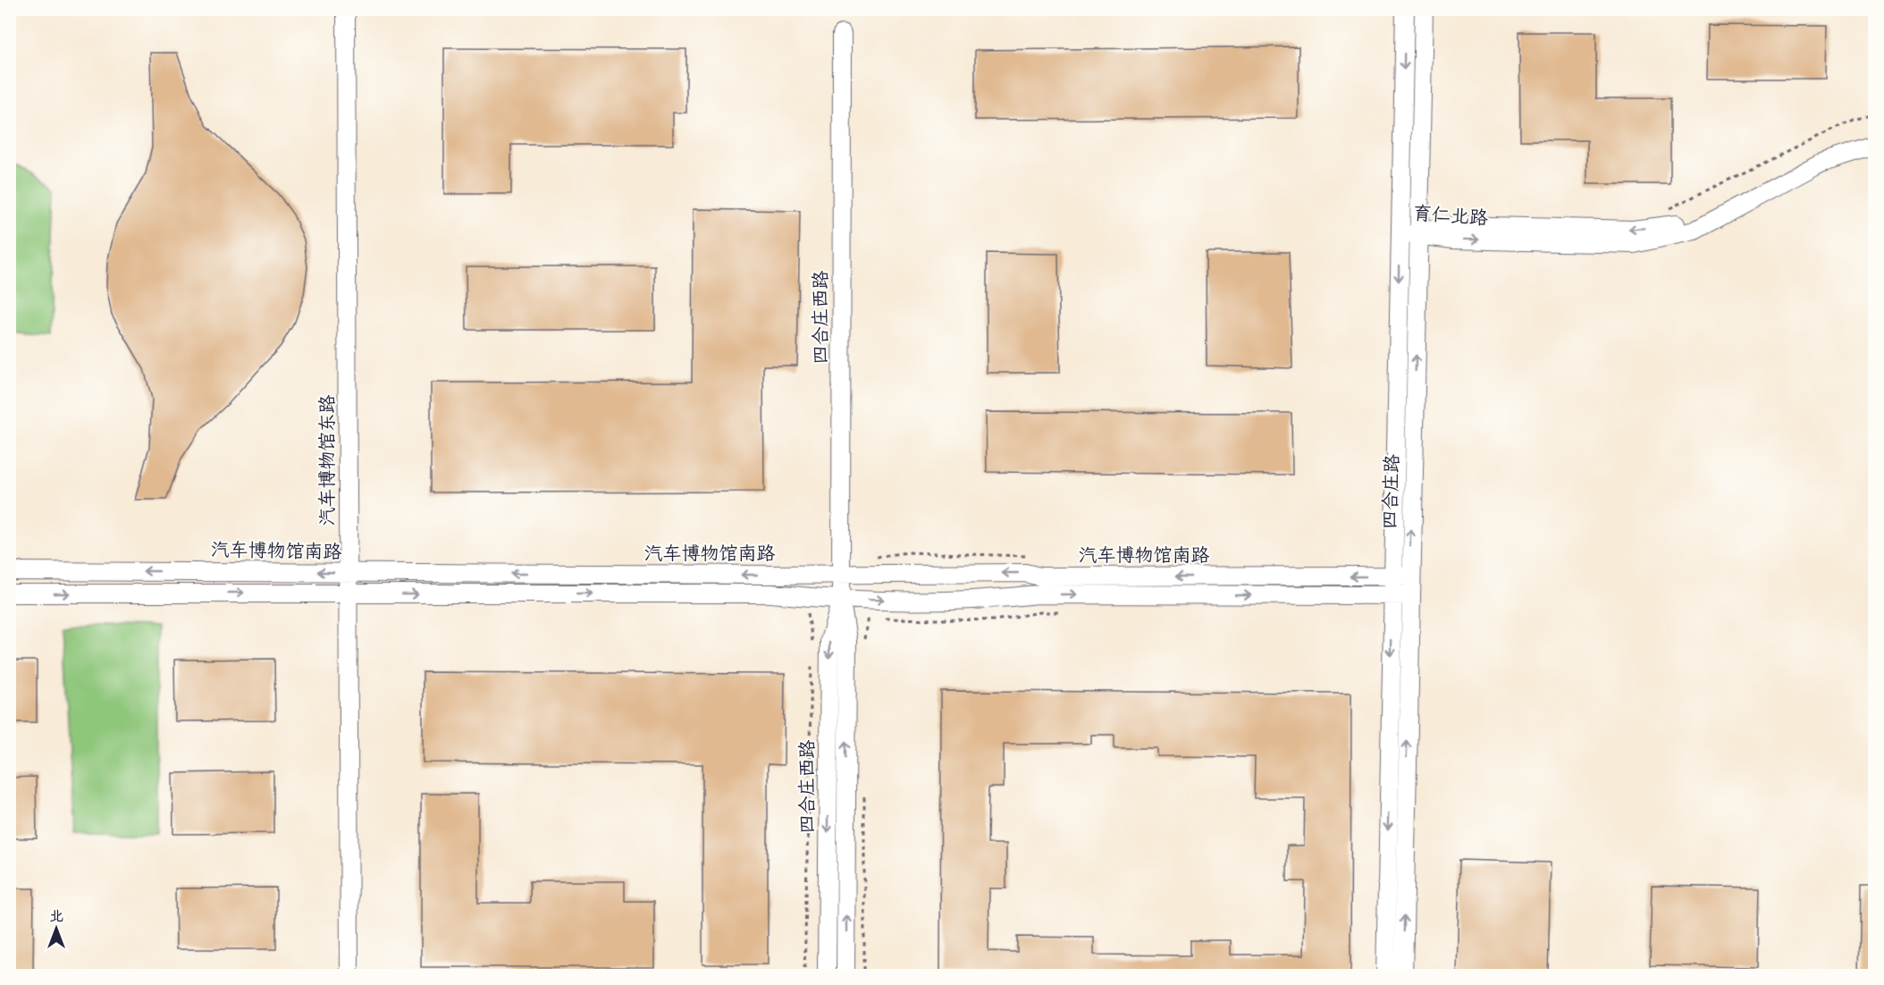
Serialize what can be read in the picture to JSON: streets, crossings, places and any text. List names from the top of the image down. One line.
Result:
{"streets":{"street":["育仁北路","四合庄西路","汽车博物馆东路","四合庄路","汽车博物馆南路"]},"crossings":[["育仁北路","四合庄路"],["四合庄西路","汽车博物馆南路"],["汽车博物馆东路","汽车博物馆南路"],["四合庄路","汽车博物馆南路"]],"north":"top"}
